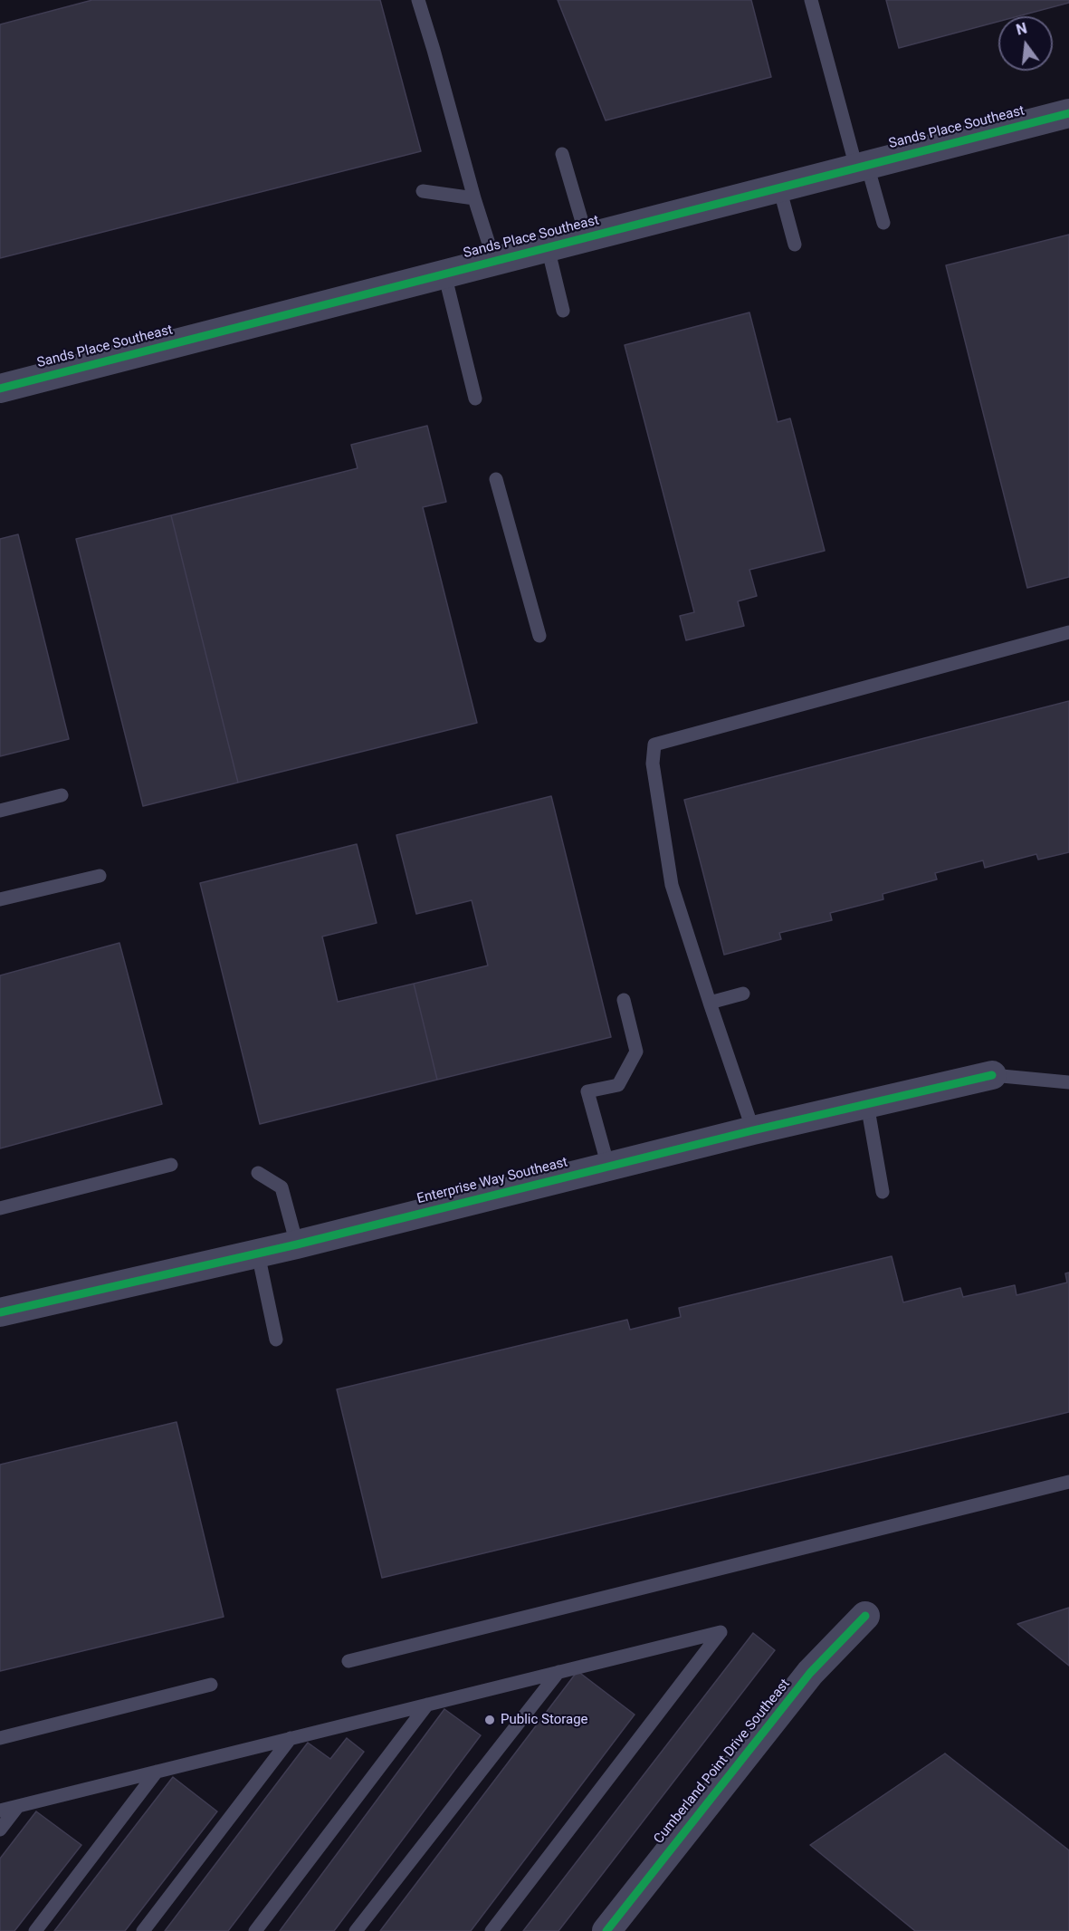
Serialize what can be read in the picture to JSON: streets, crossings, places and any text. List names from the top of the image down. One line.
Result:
{"streets":{"street":["Sands Place Southeast","Enterprise Way Southeast","Cumberland Point Drive Southeast"]},"places":["Public Storage"],"north":"top"}
